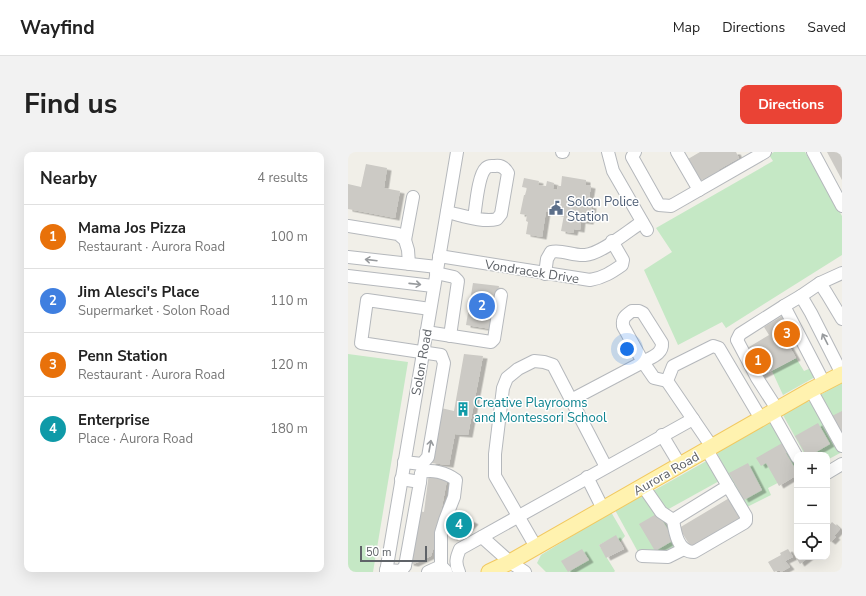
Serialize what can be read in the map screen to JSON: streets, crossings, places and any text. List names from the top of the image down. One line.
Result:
{"streets":{"main road":["Aurora Road"],"street":["Vondracek Drive","Solon Road"]},"crossings":[["Vondracek Drive","Solon Road"]],"places":{"public building":["Solon Police Station"],"building":["Creative Playrooms and Montessori School"]},"scale_bar":"50 m","page":{"header":"Wayfind","nav":["Map","Directions","Saved"],"title":"Find us","buttons":"Directions","heading":["Nearby","4 results"],"list":[{"mark":"1","name":"Mama Jos Pizza","note":"Restaurant · Aurora Road","value":"100 m"},{"mark":"2","name":"Jim Alesci's Place","note":"Supermarket · Solon Road","value":"110 m"},{"mark":"3","name":"Penn Station","note":"Restaurant · Aurora Road","value":"120 m"},{"mark":"4","name":"Enterprise","note":"Place · Aurora Road","value":"180 m"}],"pins":["2","3","1","4"],"map_buttons":["+","−"],"scale":"50 m"}}
